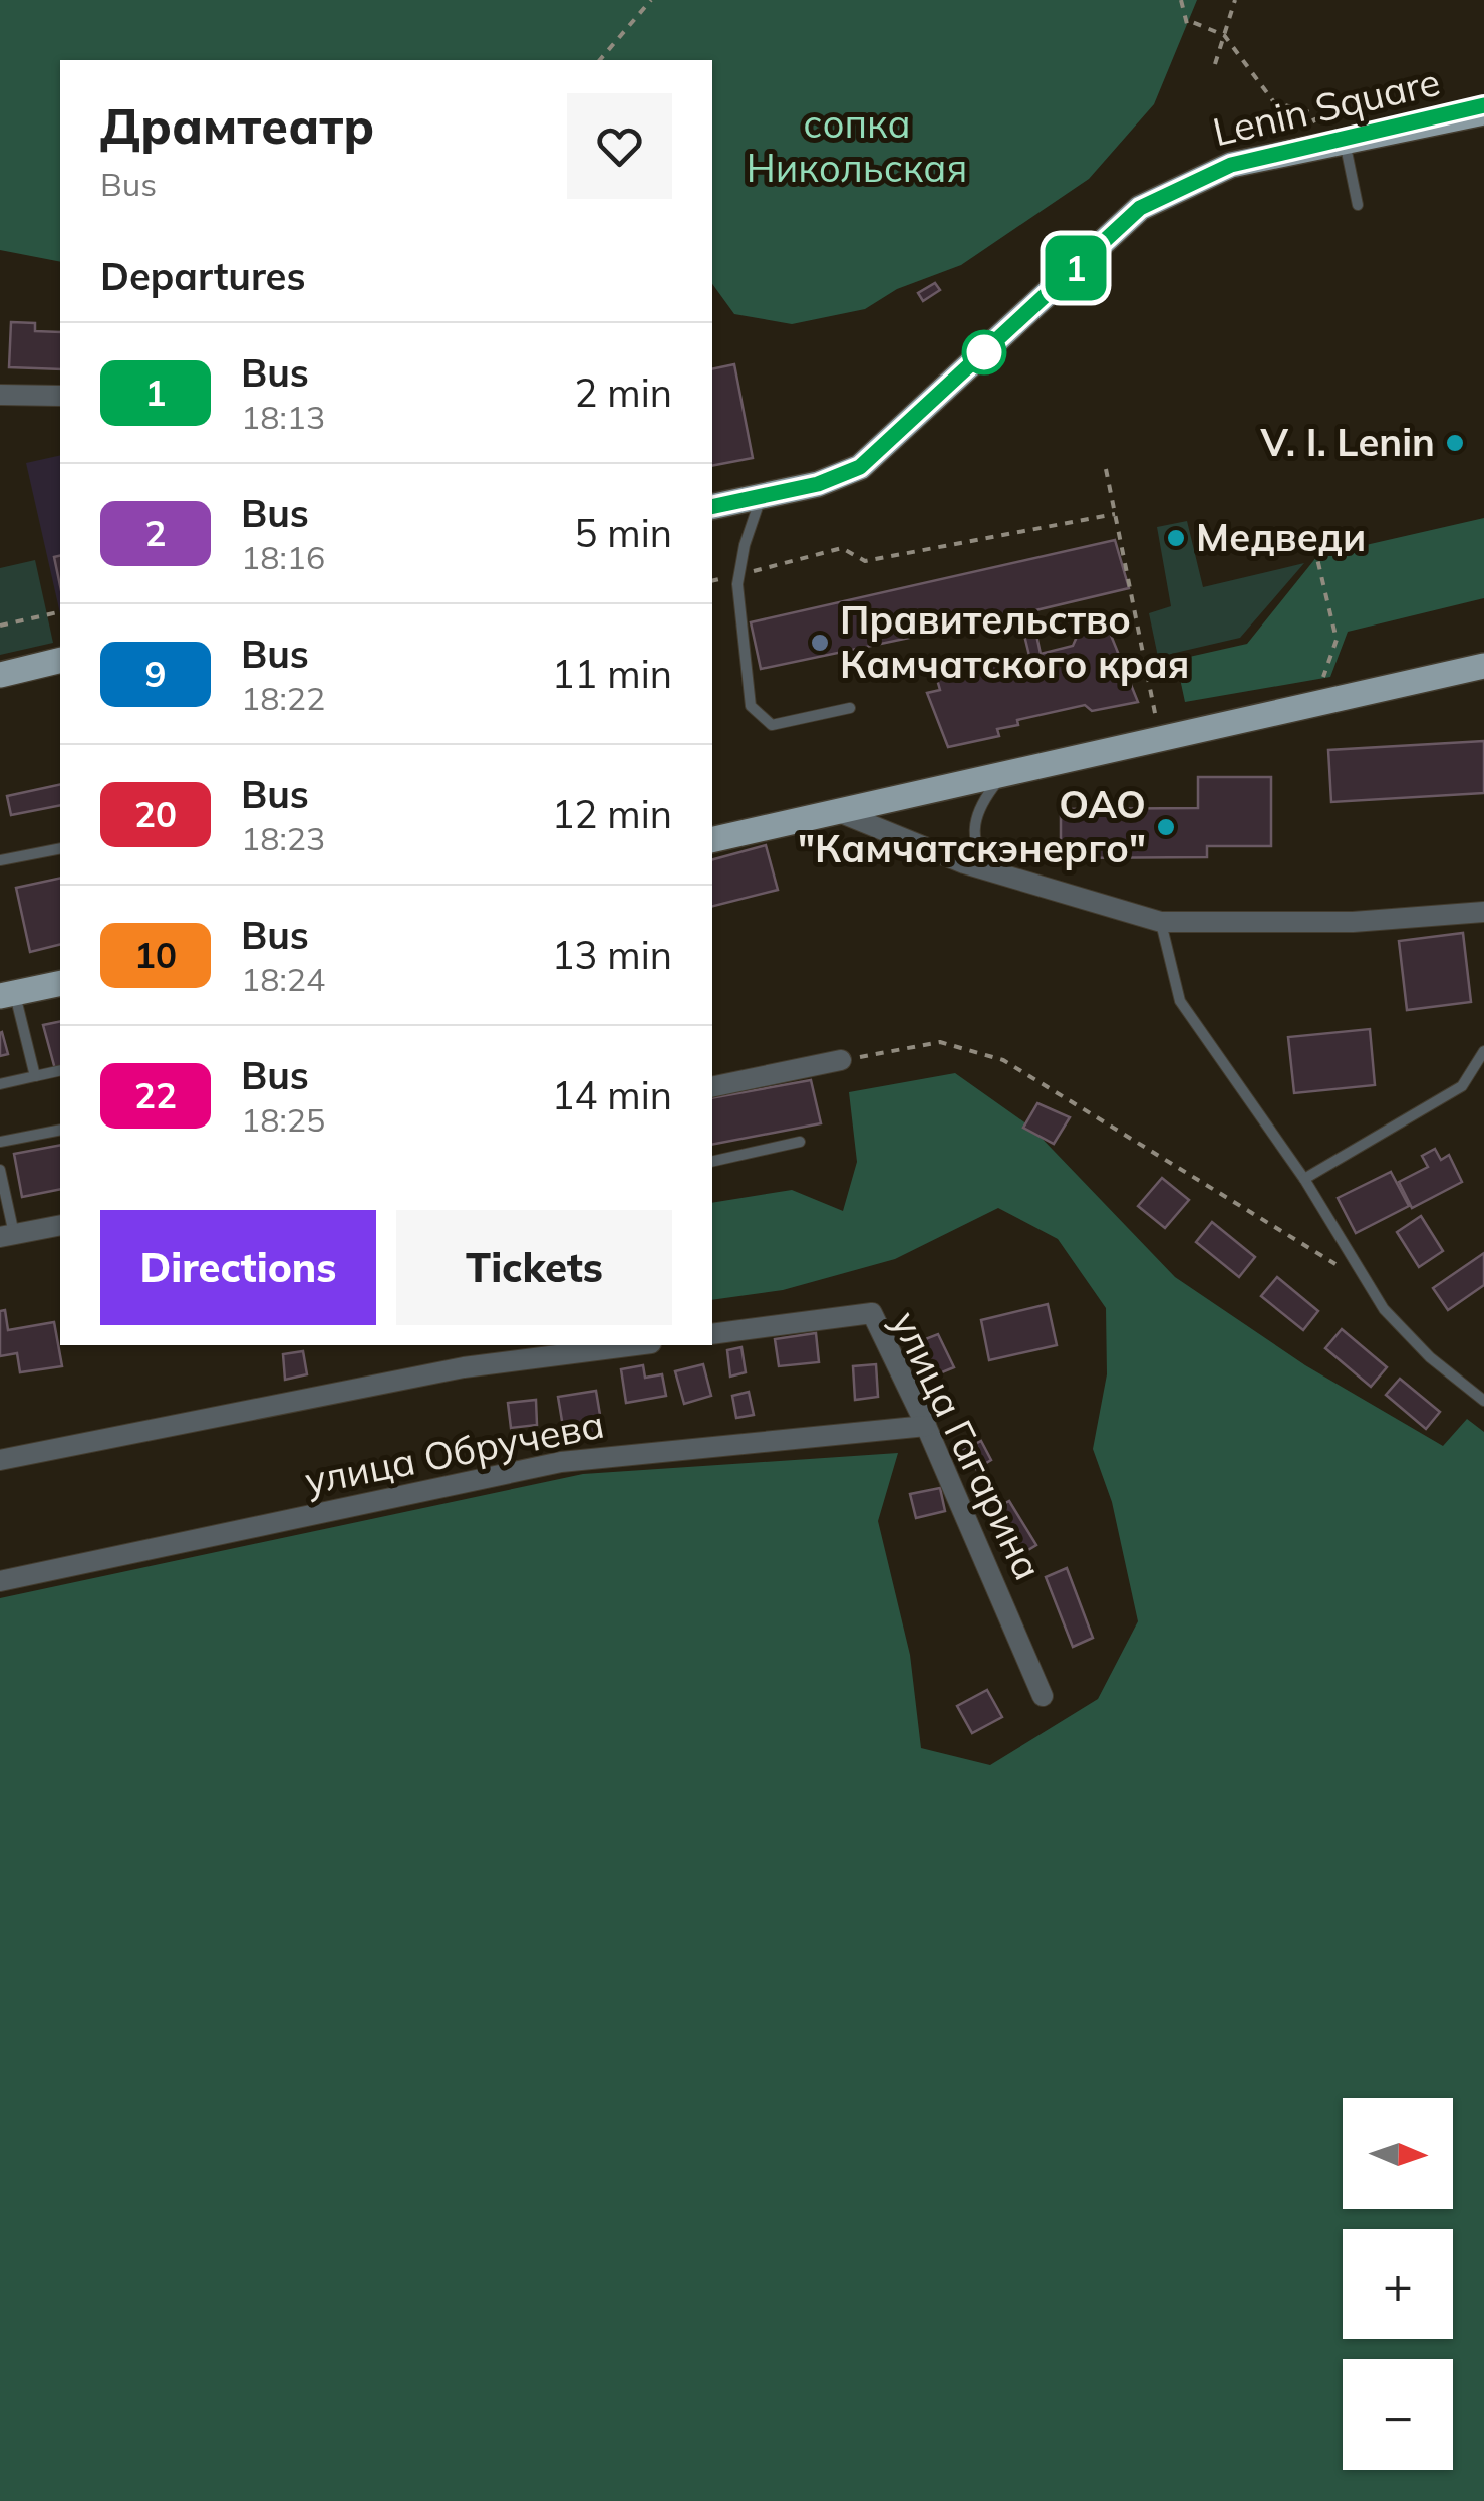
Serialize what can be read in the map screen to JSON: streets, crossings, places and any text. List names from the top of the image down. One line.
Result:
{"streets":{"main road":["Lenin Square"],"street":["улица Гагарина","улица Обручева"]},"crossings":[["улица Гагарина","улица Обручева"]],"parks":["сопка Никольская"],"places":["V. I. Lenin","Медведи","Правительство Камчатского края","ОАО \"Камчатскэнерго\""],"lines":["bus line 1"],"north":"right","page":{"on_map":"1","heading":[["Драмтеатр","Bus"],"Departures"],"list":[{"mark":"1","name":"Bus","note":"18:13","value":"2 min"},{"mark":"2","name":"Bus","note":"18:16","value":"5 min"},{"mark":"9","name":"Bus","note":"18:22","value":"11 min"},{"mark":"20","name":"Bus","note":"18:23","value":"12 min"},{"mark":"10","name":"Bus","note":"18:24","value":"13 min"},{"mark":"22","name":"Bus","note":"18:25","value":"14 min"}],"buttons":["Directions","Tickets"],"map_buttons":["+","−"]}}
